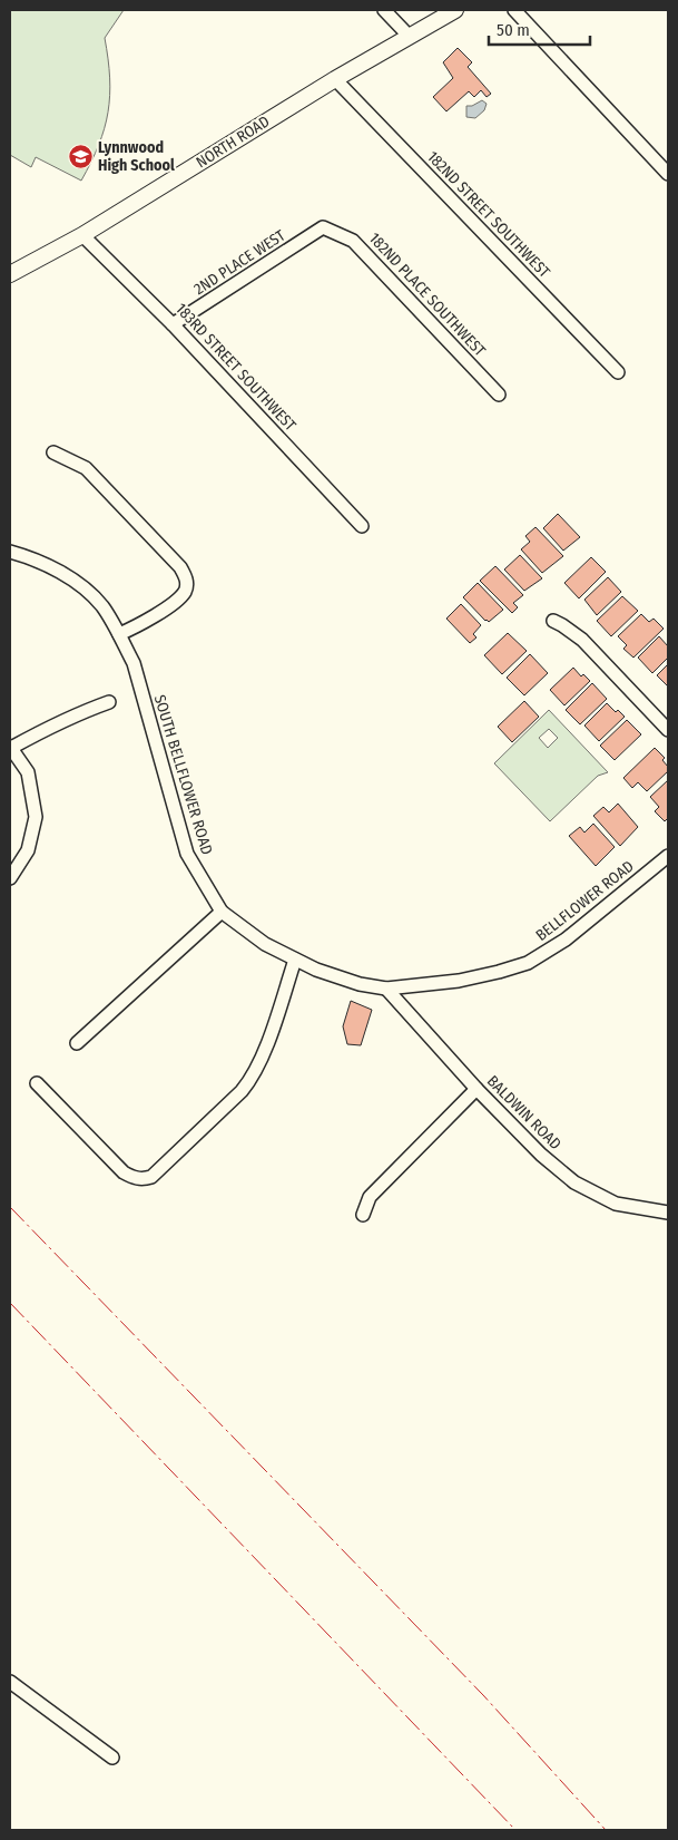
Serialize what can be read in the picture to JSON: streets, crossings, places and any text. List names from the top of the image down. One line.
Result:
{"streets":{"street":["NORTH ROAD","182ND STREET SOUTHWEST","2ND PLACE WEST","182ND PLACE SOUTHWEST","183RD STREET SOUTHWEST","SOUTH BELLFLOWER ROAD","BELLFLOWER ROAD","BALDWIN ROAD"]},"crossings":[["NORTH ROAD","182ND STREET SOUTHWEST"],["NORTH ROAD","183RD STREET SOUTHWEST"],["2ND PLACE WEST","182ND PLACE SOUTHWEST"],["2ND PLACE WEST","183RD STREET SOUTHWEST"],["SOUTH BELLFLOWER ROAD","BELLFLOWER ROAD"],["SOUTH BELLFLOWER ROAD","BALDWIN ROAD"],["BELLFLOWER ROAD","BALDWIN ROAD"]],"places":{"school or university":["Lynnwood High School"]},"scale_bar":"50 m"}
